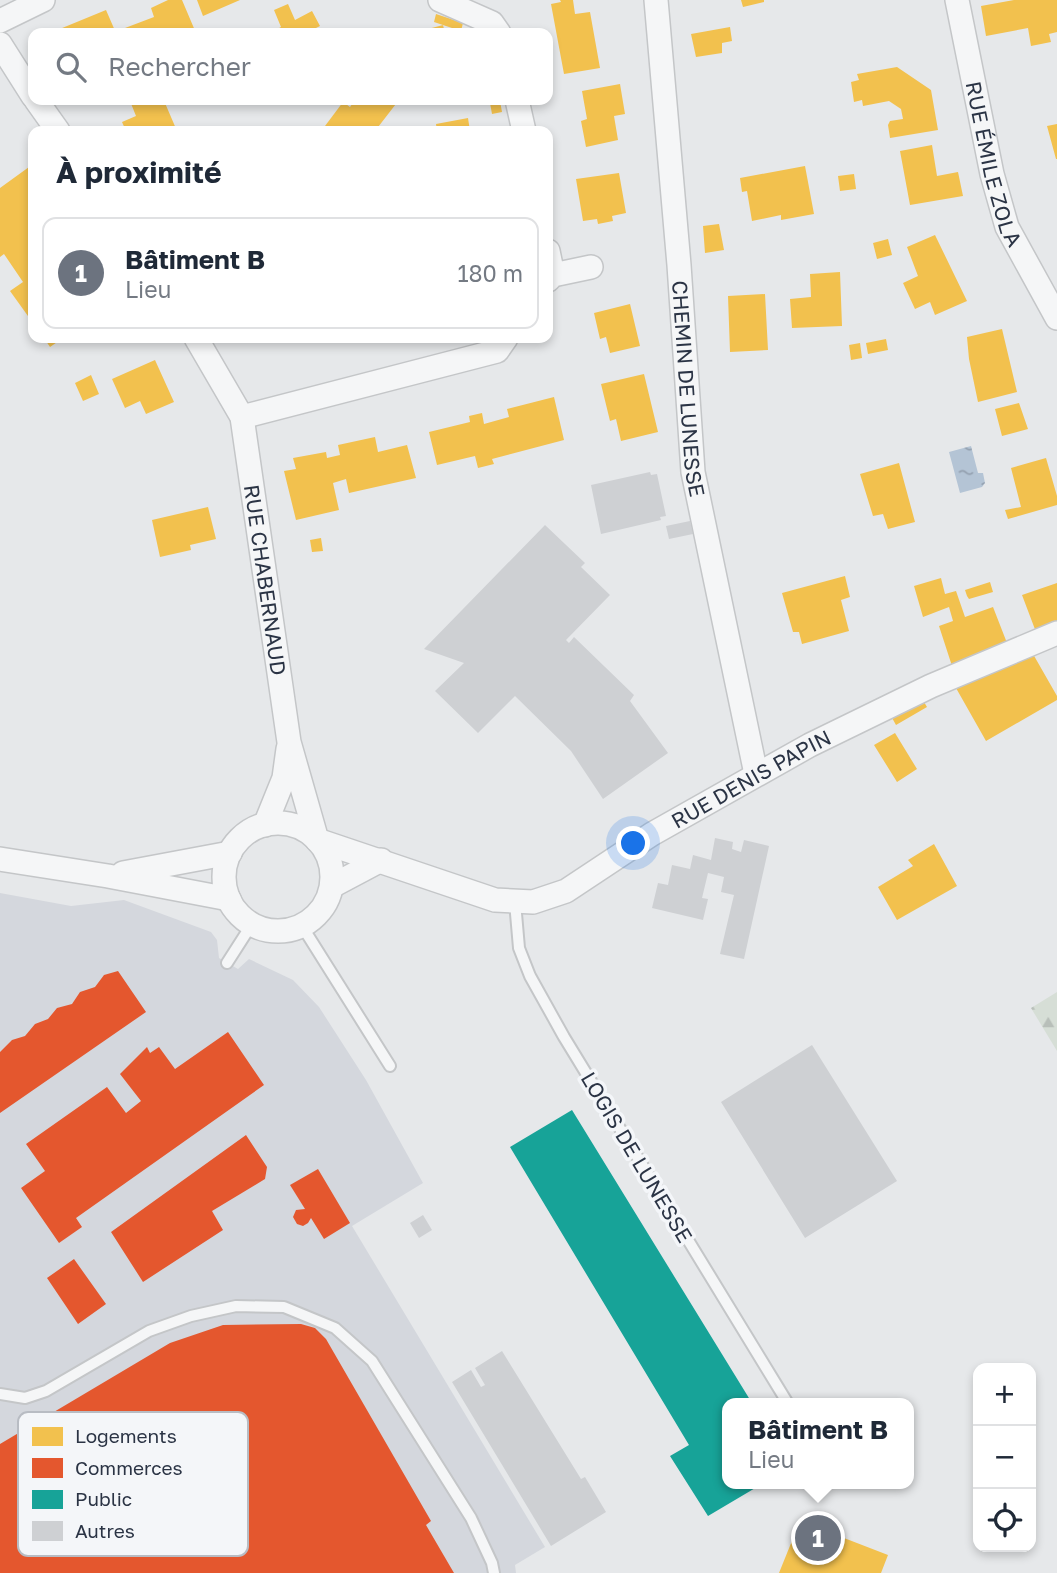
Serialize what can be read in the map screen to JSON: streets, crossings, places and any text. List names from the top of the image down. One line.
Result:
{"streets":{"street":["RUE ÉMILE ZOLA","CHEMIN DE LUNESSE","RUE CHABERNAUD","RUE DENIS PAPIN"],"lane":["LOGIS DE LUNESSE"]},"crossings":[["CHEMIN DE LUNESSE","RUE DENIS PAPIN"],["RUE DENIS PAPIN","LOGIS DE LUNESSE"]],"legend":["Logements","Commerces","Public","Autres"],"page":{"search":"Rechercher","heading":"À proximité","list":[{"mark":"1","name":"Bâtiment B","note":"Lieu","value":"180 m"}],"map_buttons":["+","−"],"popup":["Bâtiment B","Lieu"],"pins":"1"}}
